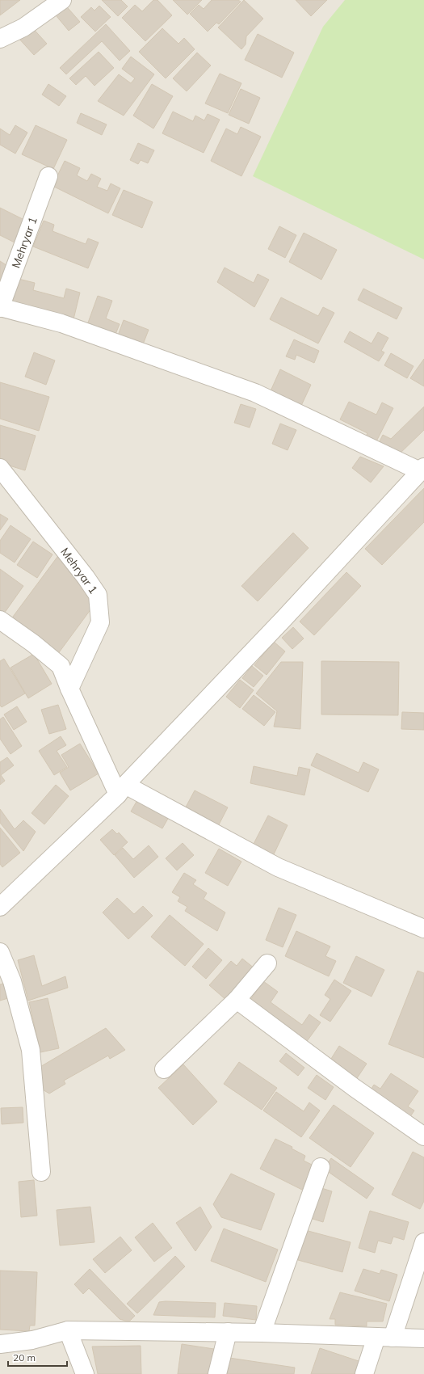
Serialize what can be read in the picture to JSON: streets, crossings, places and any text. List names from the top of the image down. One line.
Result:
{"streets":{"street":["Mehryar 1"]},"scale_bar":"20 m"}
